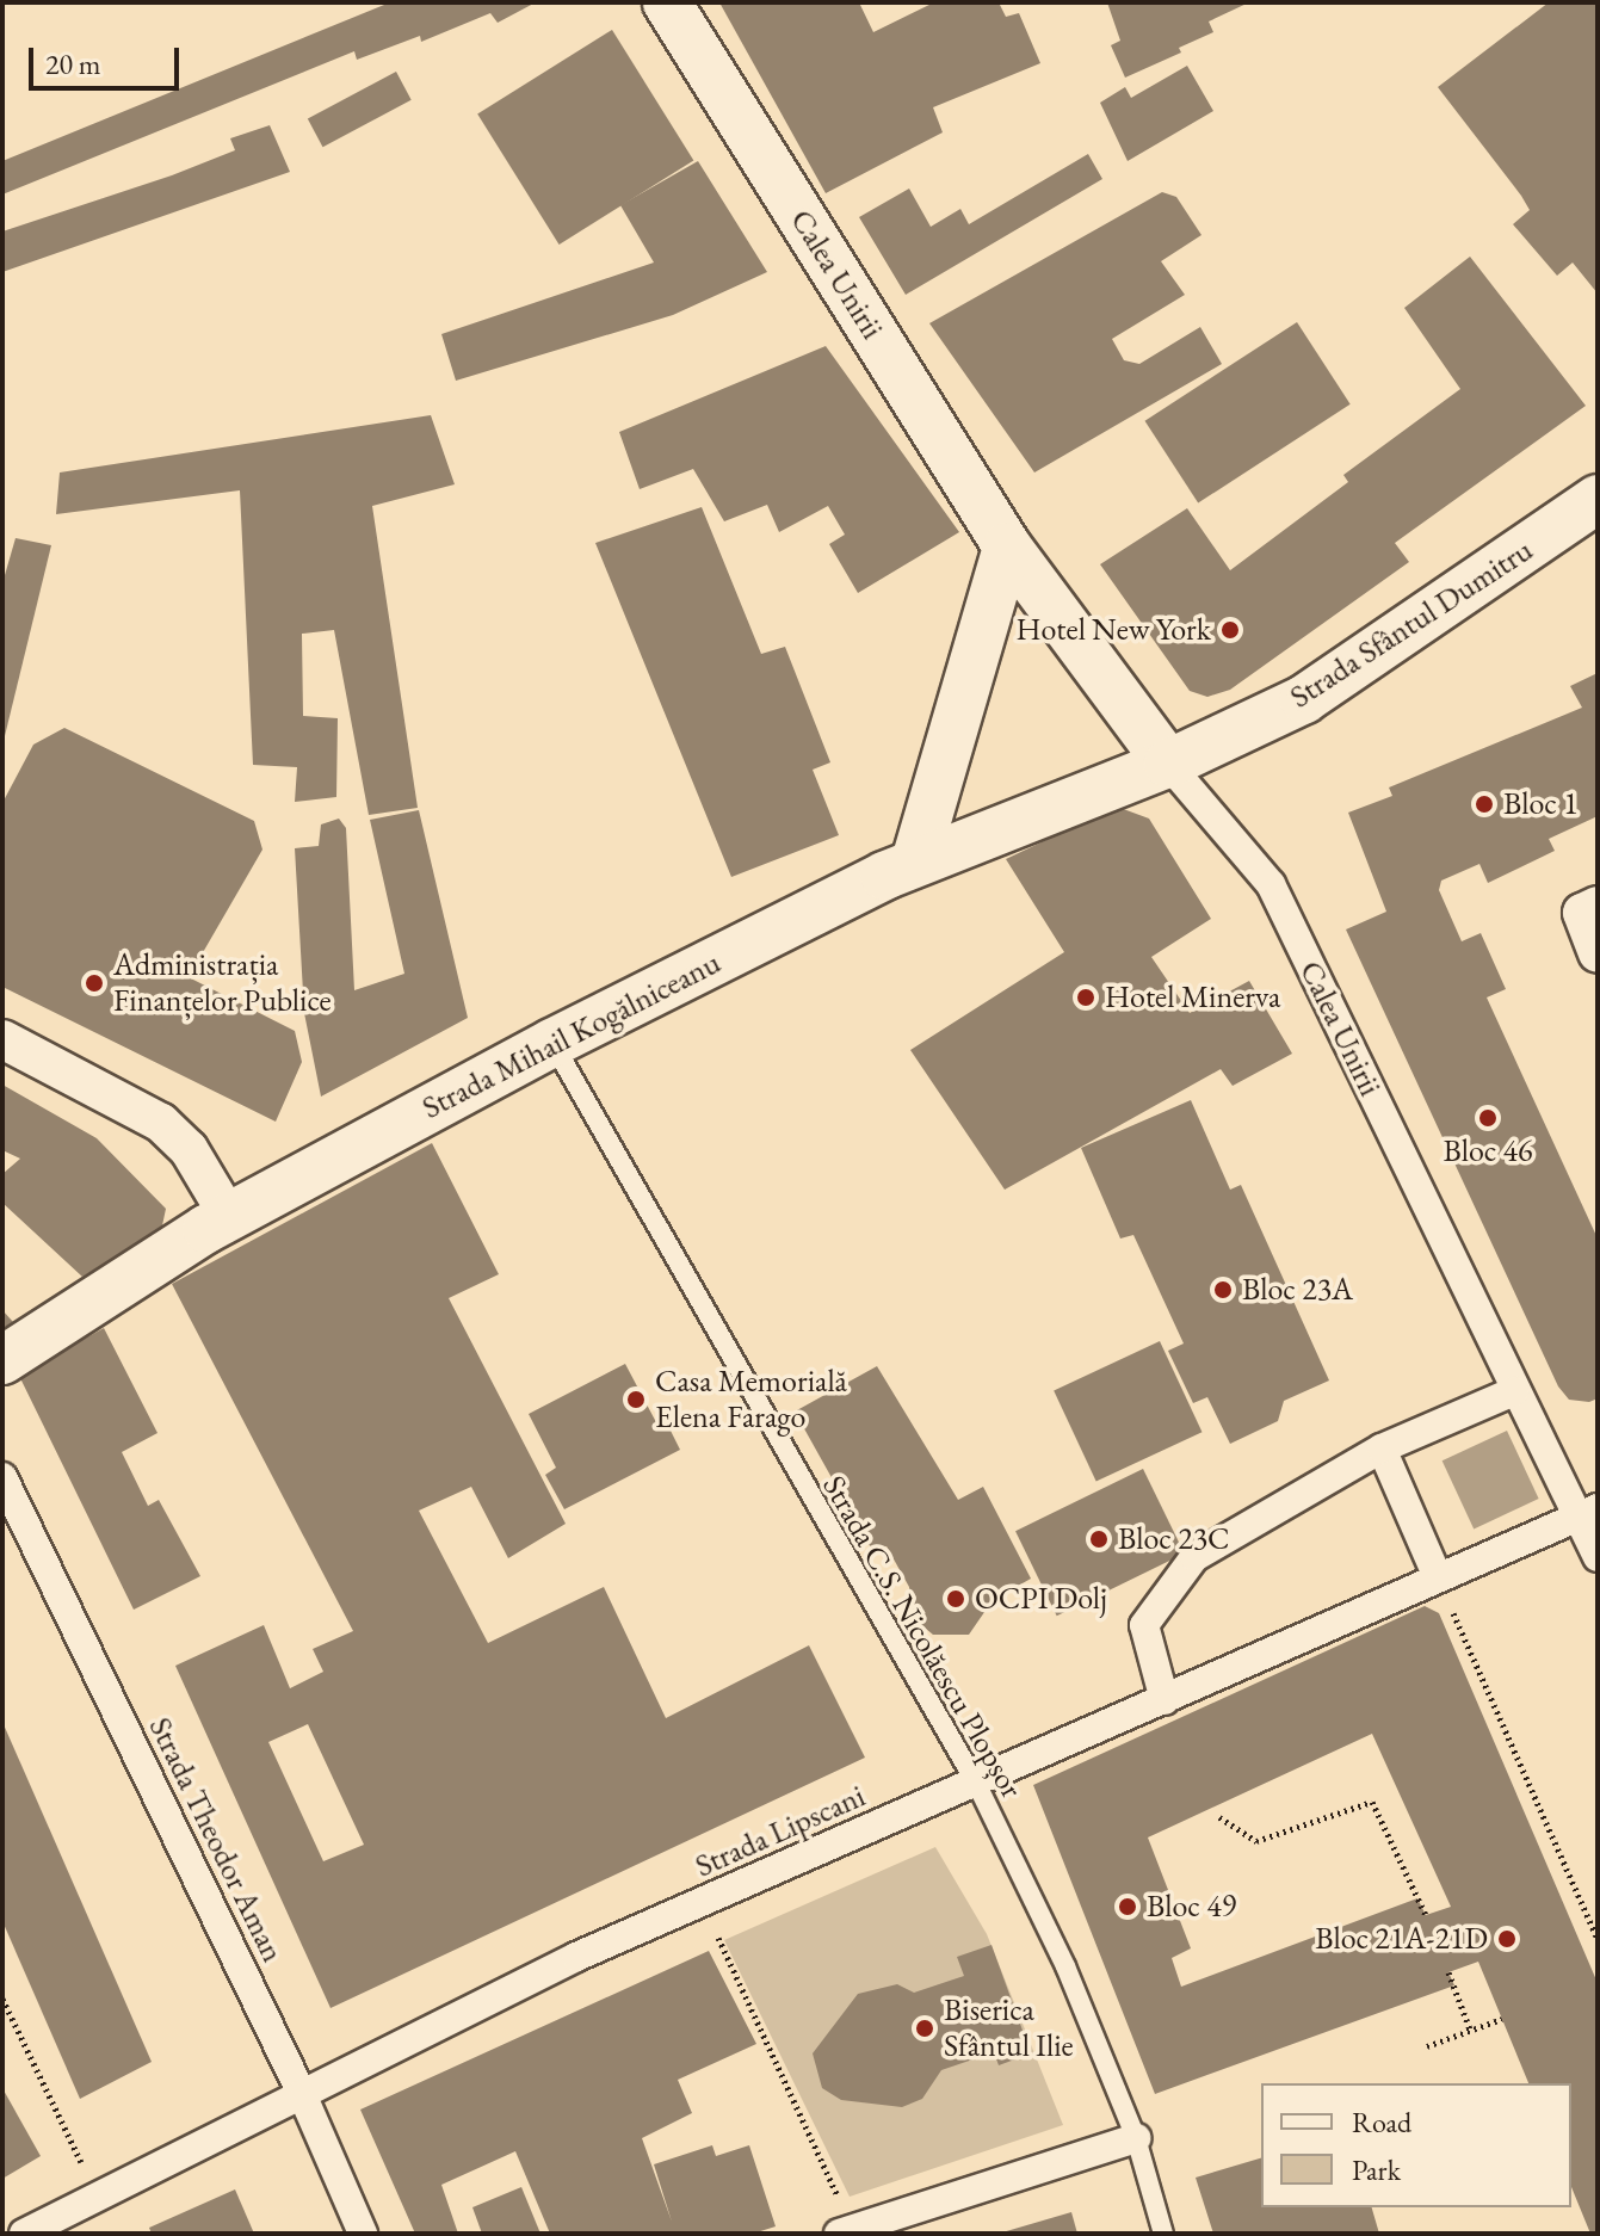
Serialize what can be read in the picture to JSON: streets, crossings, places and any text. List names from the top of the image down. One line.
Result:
{"streets":{"street":["Calea Unirii","Strada Sfântul Dumitru","Strada Mihail Kogălniceanu","Strada Lipscani","Strada Theodor Aman"],"lane":["Strada C.S. Nicolăescu Plopșor"]},"crossings":[["Calea Unirii","Strada Sfântul Dumitru"],["Calea Unirii","Strada Mihail Kogălniceanu"],["Calea Unirii","Strada Lipscani"],["Strada Sfântul Dumitru","Strada Mihail Kogălniceanu"],["Strada Mihail Kogălniceanu","Strada C.S. Nicolăescu Plopșor"],["Strada C.S. Nicolăescu Plopșor","Strada Lipscani"],["Strada Lipscani","Strada Theodor Aman"]],"places":["Hotel New York","Bloc 1","Administrația Finanțelor Publice","Hotel Minerva","Bloc 46","Bloc 23A","Casa Memorială Elena Farago","Bloc 23C","OCPI Dolj","Bloc 49","Bloc 21A-21D","Biserica Sfântul Ilie"],"legend":["Road","Park"],"scale_bar":"20 m"}
